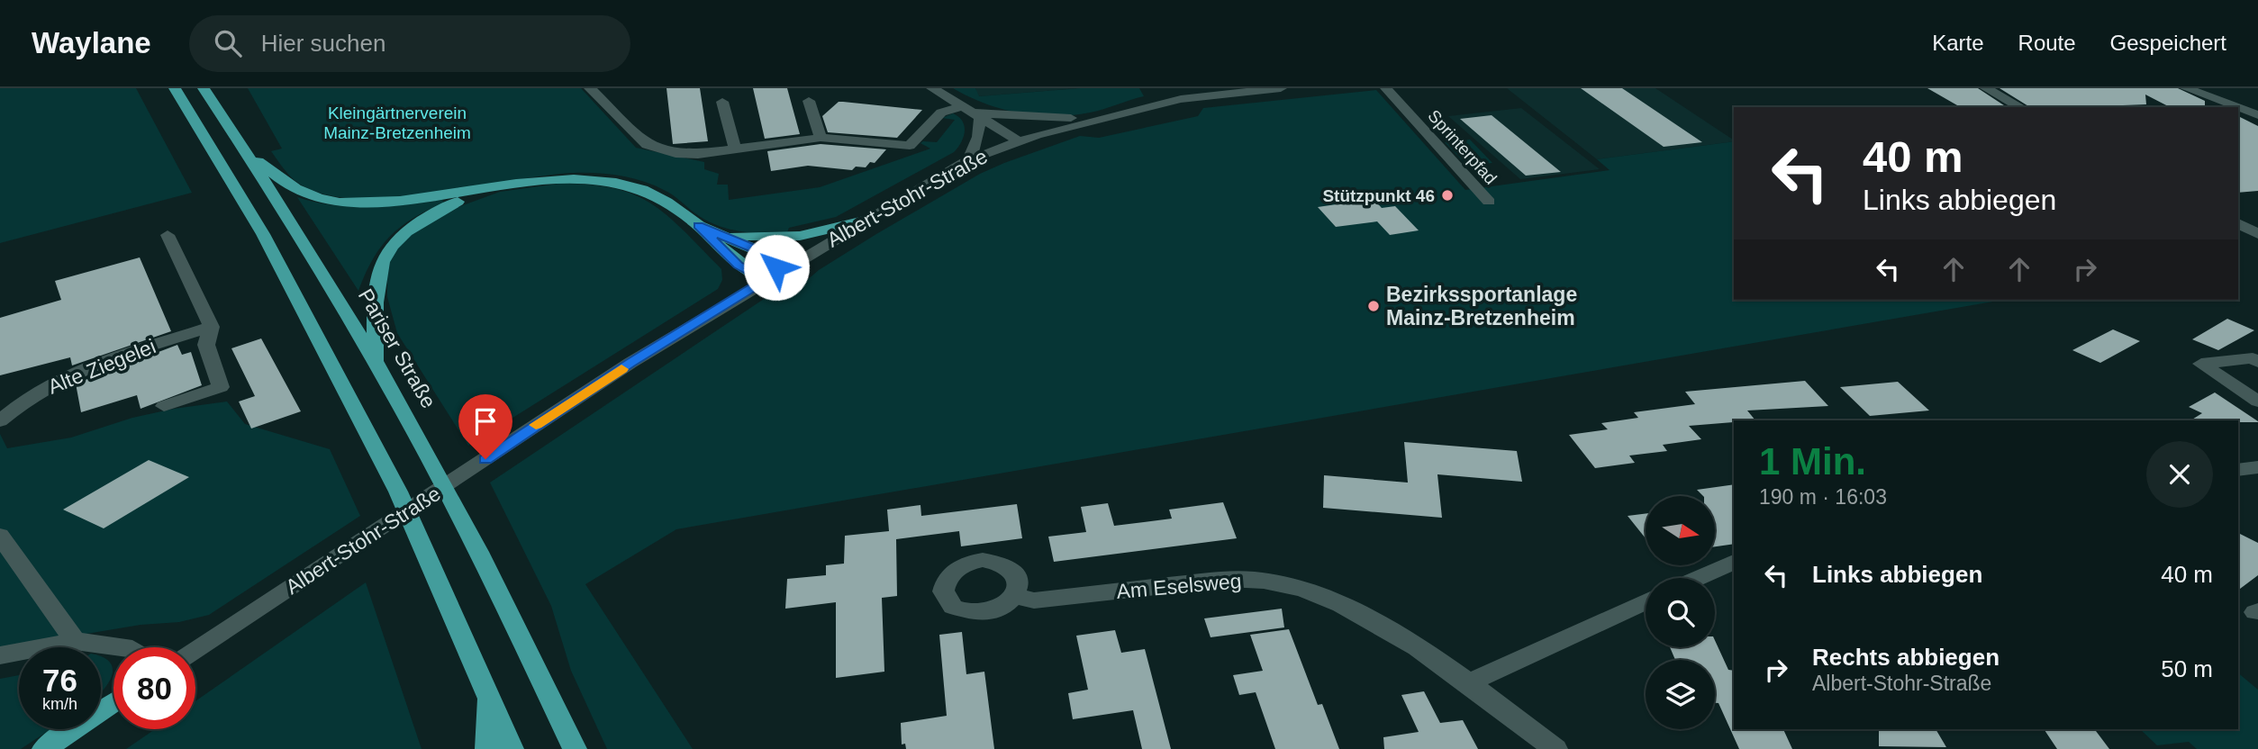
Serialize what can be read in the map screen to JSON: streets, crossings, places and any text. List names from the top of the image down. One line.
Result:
{"streets":{"highway":["Pariser Straße"],"street":["Sprinterpfad","Albert-Stohr-Straße","Alte Ziegelei","Am Eselsweg"]},"parks":["Kleingärtnerverein Mainz-Bretzenheim"],"places":["Stützpunkt 46","Bezirkssportanlage Mainz-Bretzenheim"],"north":"right","page":{"header":"Waylane","search":"Hier suchen","nav":["Karte","Route","Gespeichert"],"turn":["40 m","Links abbiegen"],"heading":["1 Min.","190 m · 16:03"],"list":[{"name":"Links abbiegen","value":"40 m"},{"name":"Rechts abbiegen","note":"Albert-Stohr-Straße","value":"50 m"}],"speed":"76 km/h","limit":"80"}}
